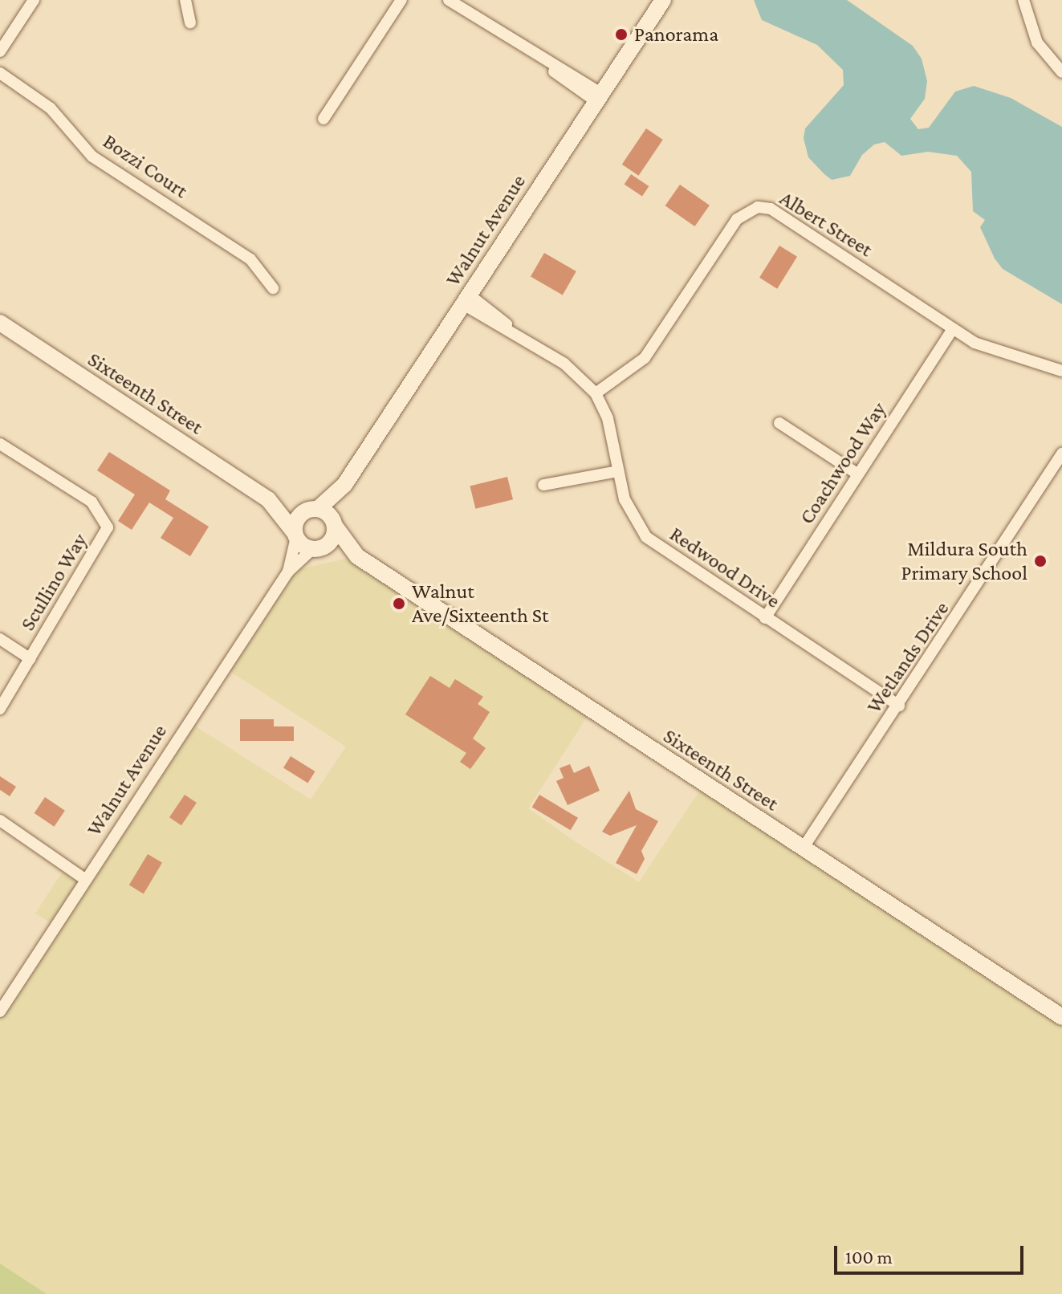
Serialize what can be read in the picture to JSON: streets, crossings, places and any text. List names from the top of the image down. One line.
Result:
{"streets":{"street":["Bozzi Court","Albert Street","Walnut Avenue","Sixteenth Street","Coachwood Way","Redwood Drive","Scullino Way","Wetlands Drive"]},"crossings":[["Albert Street","Coachwood Way"],["Albert Street","Redwood Drive"],["Walnut Avenue","Sixteenth Street"],["Walnut Avenue","Redwood Drive"],["Sixteenth Street","Wetlands Drive"],["Coachwood Way","Redwood Drive"],["Redwood Drive","Wetlands Drive"]],"places":["Panorama","Mildura South Primary School","Walnut Ave/Sixteenth St"],"scale_bar":"100 m"}
